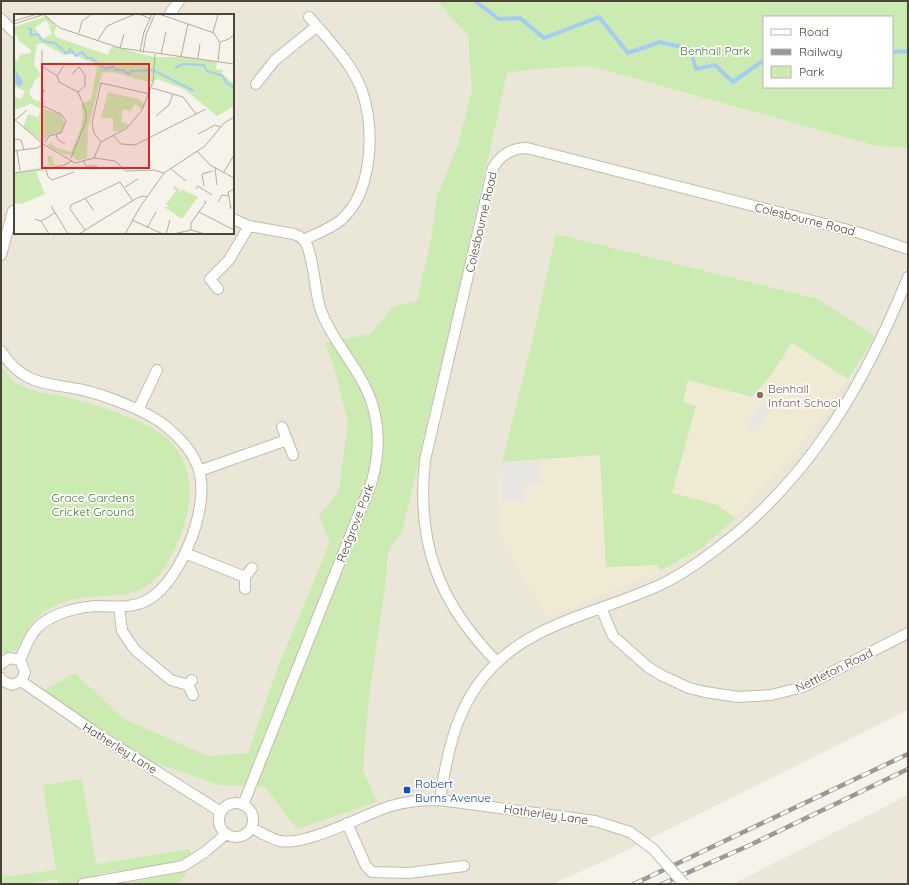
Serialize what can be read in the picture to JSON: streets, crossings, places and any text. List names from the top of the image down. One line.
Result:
{"streets":{"street":["Colesbourne Road","Redgrove Park","Nettleton Road","Hatherley Lane"]},"crossings":[["Redgrove Park","Hatherley Lane"]],"parks":["Benhall Park","Grace Gardens Cricket Ground"],"places":{"other":["Benhall Infant School"],"transit":["Robert Burns Avenue"]},"legend":["Road","Railway","Park"]}
